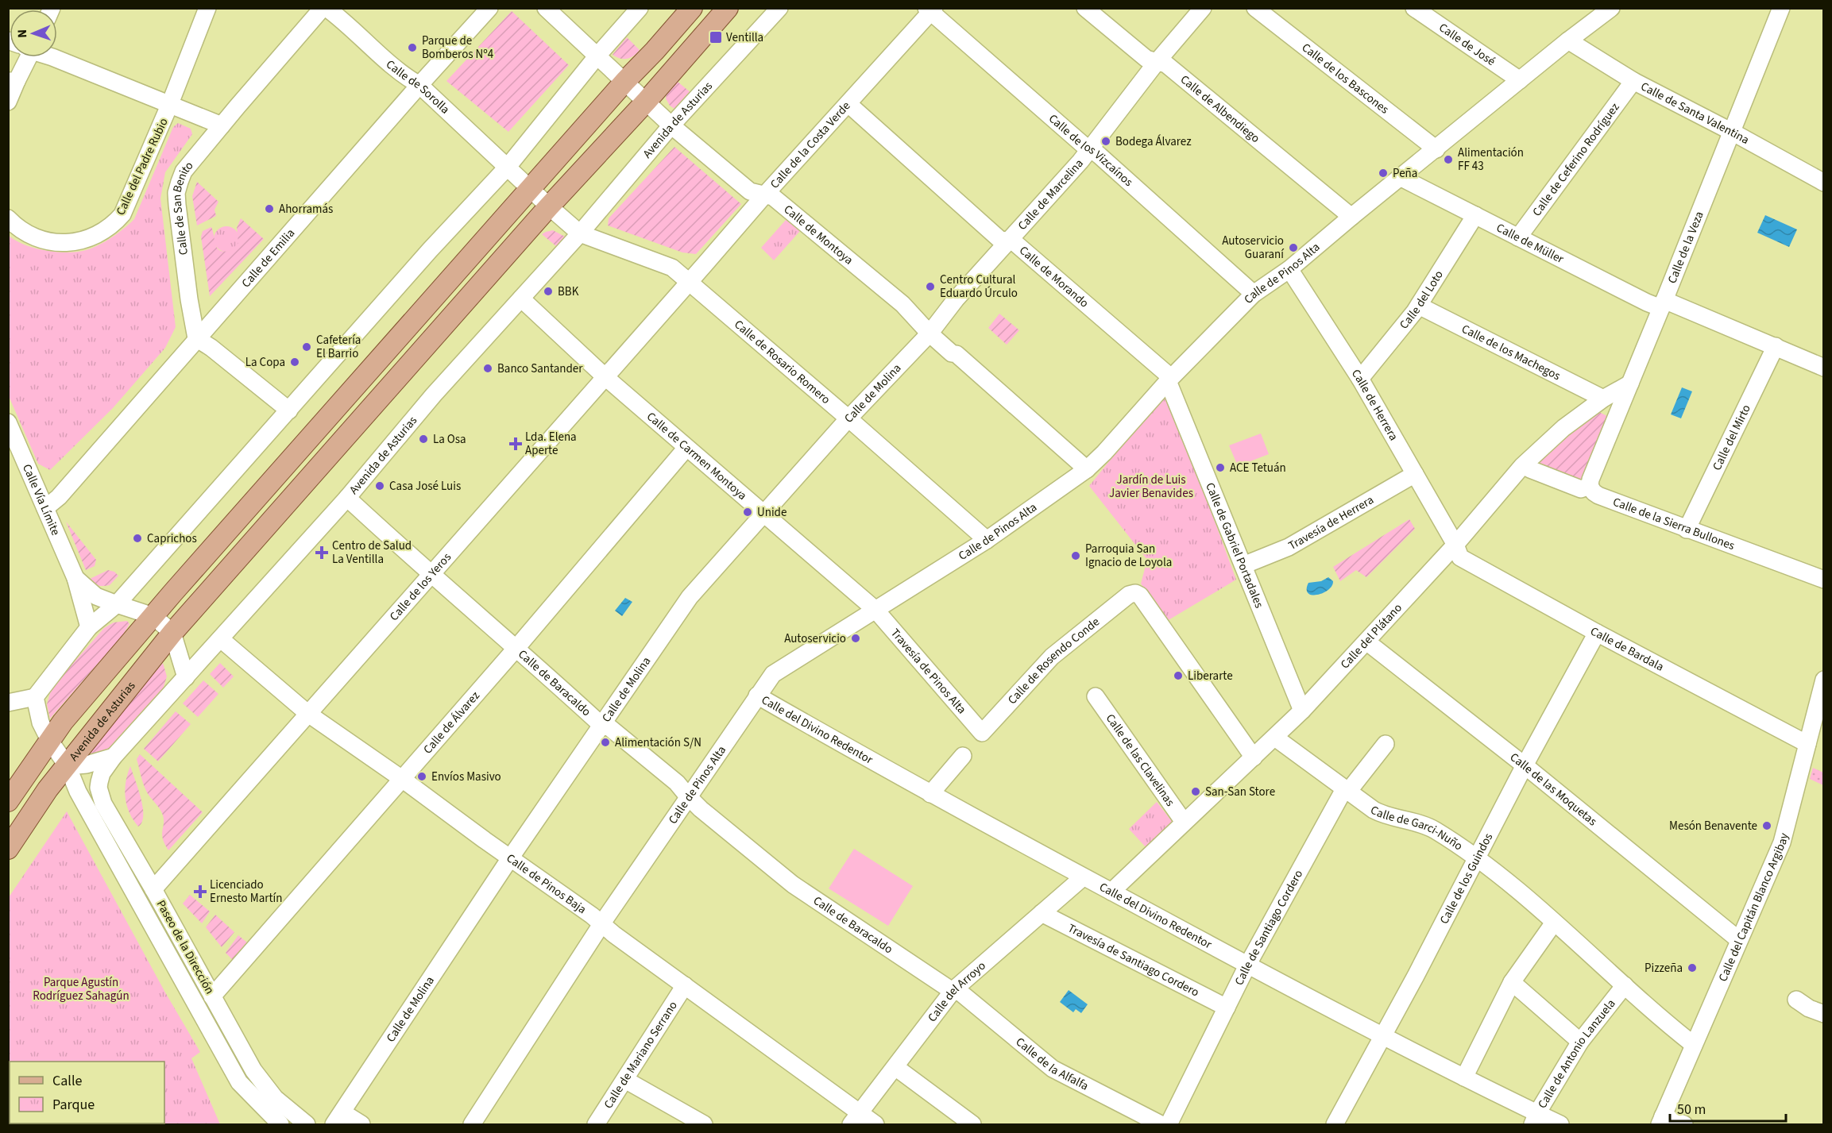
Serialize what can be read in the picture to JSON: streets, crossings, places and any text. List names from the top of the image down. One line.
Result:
{"streets":{"main road":["Avenida de Asturias"],"street":["Calle de José","Calle de los Bascones","Calle de Sorolla","Calle de Albendiego","Calle de Santa Valentina","Calle de la Costa Verde","Calle de los Vizcaínos","Calle de Ceferino Rodríguez","Calle del Padre Rubio","Calle de Marcelina","Calle de San Benito","Calle de Montoya","Calle de Müller","Calle de la Veza","Calle de Emilia","Calle de Pinos Alta","Calle de Morando","Calle del Loto","Calle de los Machegos","Calle de Rosario Romero","Calle de Molina","Calle de Herrera","Calle del Mirto","Calle de Carmen Montoya","Calle Vía Límite","Travesía de Herrera","Calle de la Sierra Bullones","Calle de Gabriel Portadales","Calle de los Yeros","Calle del Plátano","Calle de Bardala","Calle de Rosendo Conde","Travesía de Pinos Alta","Calle de Baracaldo","Calle de Álvarez","Calle del Divino Redentor","Calle de las Clavelinas","Calle de las Moquetas","Calle de Garci-Nuño","Calle de los Guindos","Calle de Pinos Baja","Calle del Capitán Blanco Argibay","Calle de Santiago Cordero","Paseo de la Dirección","Travesía de Santiago Cordero","Calle del Arroyo","Calle de Antonio Lanzuela","Calle de Mariano Serrano","Calle de la Alfalfa"]},"crossings":[["Calle de José","Calle de Pinos Alta"],["Calle de los Bascones","Calle de Pinos Alta"],["Calle de Sorolla","Calle de Emilia"],["Calle de Albendiego","Calle de Marcelina"],["Calle de Albendiego","Calle de Pinos Alta"],["Calle de Santa Valentina","Calle de Ceferino Rodríguez"],["Calle de Santa Valentina","Calle de la Veza"],["Calle de Santa Valentina","Calle de Pinos Alta"],["Avenida de Asturias","Calle de Montoya"],["Avenida de Asturias","Calle de Rosario Romero"],["Avenida de Asturias","Calle de Carmen Montoya"],["Avenida de Asturias","Calle de Baracaldo"],["Avenida de Asturias","Calle de Pinos Baja"],["Avenida de Asturias","Paseo de la Dirección"],["Calle de la Costa Verde","Calle de los Vizcaínos"],["Calle de la Costa Verde","Calle de Montoya"],["Calle de la Costa Verde","Calle de Morando"],["Calle de la Costa Verde","Calle de Rosario Romero"],["Calle de la Costa Verde","Calle de los Yeros"],["Calle de los Vizcaínos","Calle de Marcelina"],["Calle de los Vizcaínos","Calle de Pinos Alta"],["Calle de Ceferino Rodríguez","Calle de Müller"],["Calle del Padre Rubio","Calle de San Benito"],["Calle de Marcelina","Calle de Montoya"],["Calle de Marcelina","Calle de Morando"],["Calle de Marcelina","Calle de Molina"],["Calle de San Benito","Calle de Emilia"],["Calle de Montoya","Calle de Pinos Alta"],["Calle de Montoya","Calle de Molina"],["Calle de Müller","Calle de la Veza"],["Calle de Müller","Calle de Pinos Alta"],["Calle de Müller","Calle del Loto"],["Calle de Müller","Calle del Mirto"],["Calle de la Veza","Calle de la Sierra Bullones"],["Calle de la Veza","Calle del Plátano"],["Calle de Emilia","Calle Vía Límite"],["Calle de Pinos Alta","Calle de Morando"],["Calle de Pinos Alta","Calle de Rosario Romero"],["Calle de Pinos Alta","Calle de Herrera"],["Calle de Pinos Alta","Calle de Carmen Montoya"],["Calle de Pinos Alta","Calle de Gabriel Portadales"],["Calle de Pinos Alta","Travesía de Pinos Alta"],["Calle de Pinos Alta","Calle de Baracaldo"],["Calle de Pinos Alta","Calle del Divino Redentor"],["Calle de Pinos Alta","Calle de Pinos Baja"],["Calle de Morando","Calle de Gabriel Portadales"],["Calle del Loto","Calle de los Machegos"],["Calle del Loto","Calle de Herrera"],["Calle de los Machegos","Calle del Plátano"],["Calle de Rosario Romero","Calle de Molina"],["Calle de Rosario Romero","Calle de los Yeros"],["Calle de Molina","Calle de Carmen Montoya"],["Calle de Molina","Calle de Baracaldo"],["Calle de Molina","Calle de Pinos Baja"],["Calle de Herrera","Travesía de Herrera"],["Calle de Herrera","Calle del Plátano"],["Calle de Herrera","Calle de Bardala"],["Calle del Mirto","Calle de la Sierra Bullones"],["Calle de Carmen Montoya","Calle de los Yeros"],["Calle de Carmen Montoya","Travesía de Pinos Alta"],["Calle de Carmen Montoya","Calle de Álvarez"],["Travesía de Herrera","Calle de Gabriel Portadales"],["Calle de Gabriel Portadales","Calle del Plátano"],["Calle de los Yeros","Calle de Baracaldo"],["Calle de los Yeros","Calle de Pinos Baja"],["Calle de los Yeros","Paseo de la Dirección"],["Calle del Plátano","Calle de Bardala"],["Calle del Plátano","Calle de Rosendo Conde"],["Calle del Plátano","Calle del Divino Redentor"],["Calle del Plátano","Calle de las Clavelinas"],["Calle del Plátano","Calle de las Moquetas"],["Calle del Plátano","Calle de Garci-Nuño"],["Calle de Bardala","Calle de los Guindos"],["Calle de Bardala","Calle del Capitán Blanco Argibay"],["Calle de Rosendo Conde","Travesía de Pinos Alta"],["Calle de Baracaldo","Calle de Álvarez"],["Calle de Baracaldo","Calle del Arroyo"],["Calle de Baracaldo","Calle de la Alfalfa"],["Calle de Álvarez","Calle de Pinos Baja"],["Calle de Álvarez","Paseo de la Dirección"],["Calle del Divino Redentor","Calle de los Guindos"],["Calle del Divino Redentor","Calle de Santiago Cordero"],["Calle del Divino Redentor","Calle del Arroyo"],["Calle del Divino Redentor","Calle de Antonio Lanzuela"],["Calle de las Moquetas","Calle de los Guindos"],["Calle de las Moquetas","Calle del Capitán Blanco Argibay"],["Calle de Garci-Nuño","Calle de los Guindos"],["Calle de Garci-Nuño","Calle del Capitán Blanco Argibay"],["Calle de Garci-Nuño","Calle de Santiago Cordero"],["Calle de Garci-Nuño","Calle de Antonio Lanzuela"],["Calle de Pinos Baja","Calle del Arroyo"],["Calle de Pinos Baja","Calle de Mariano Serrano"],["Calle de Santiago Cordero","Travesía de Santiago Cordero"],["Travesía de Santiago Cordero","Calle del Arroyo"],["Calle del Arroyo","Calle de la Alfalfa"]],"parks":["Jardín de Luis Javier Benavides","Parque Agustín Rodríguez Sahagún"],"places":{"transit":["Ventilla"],"other":["Parque de Bomberos Nº4","Bodega Álvarez","Alimentación FF 43","Peña","Ahorramás","Autoservicio Guaraní","Centro Cultural Eduardo Úrculo","BBK","Cafetería El Barrio","La Copa","Banco Santander","La Osa","ACE Tetuán","Casa José Luis","Unide","Caprichos","Parroquia San Ignacio de Loyola","Autoservicio","Liberarte","Alimentación S/N","Envíos Masivo","San-San Store","Mesón Benavente","Pizzeña"],"health":["Lda. Elena Aperte","Centro de Salud La Ventilla","Licenciado Ernesto Martín"]},"legend":["Calle","Parque"],"scale_bar":"50 m","north":"left"}
